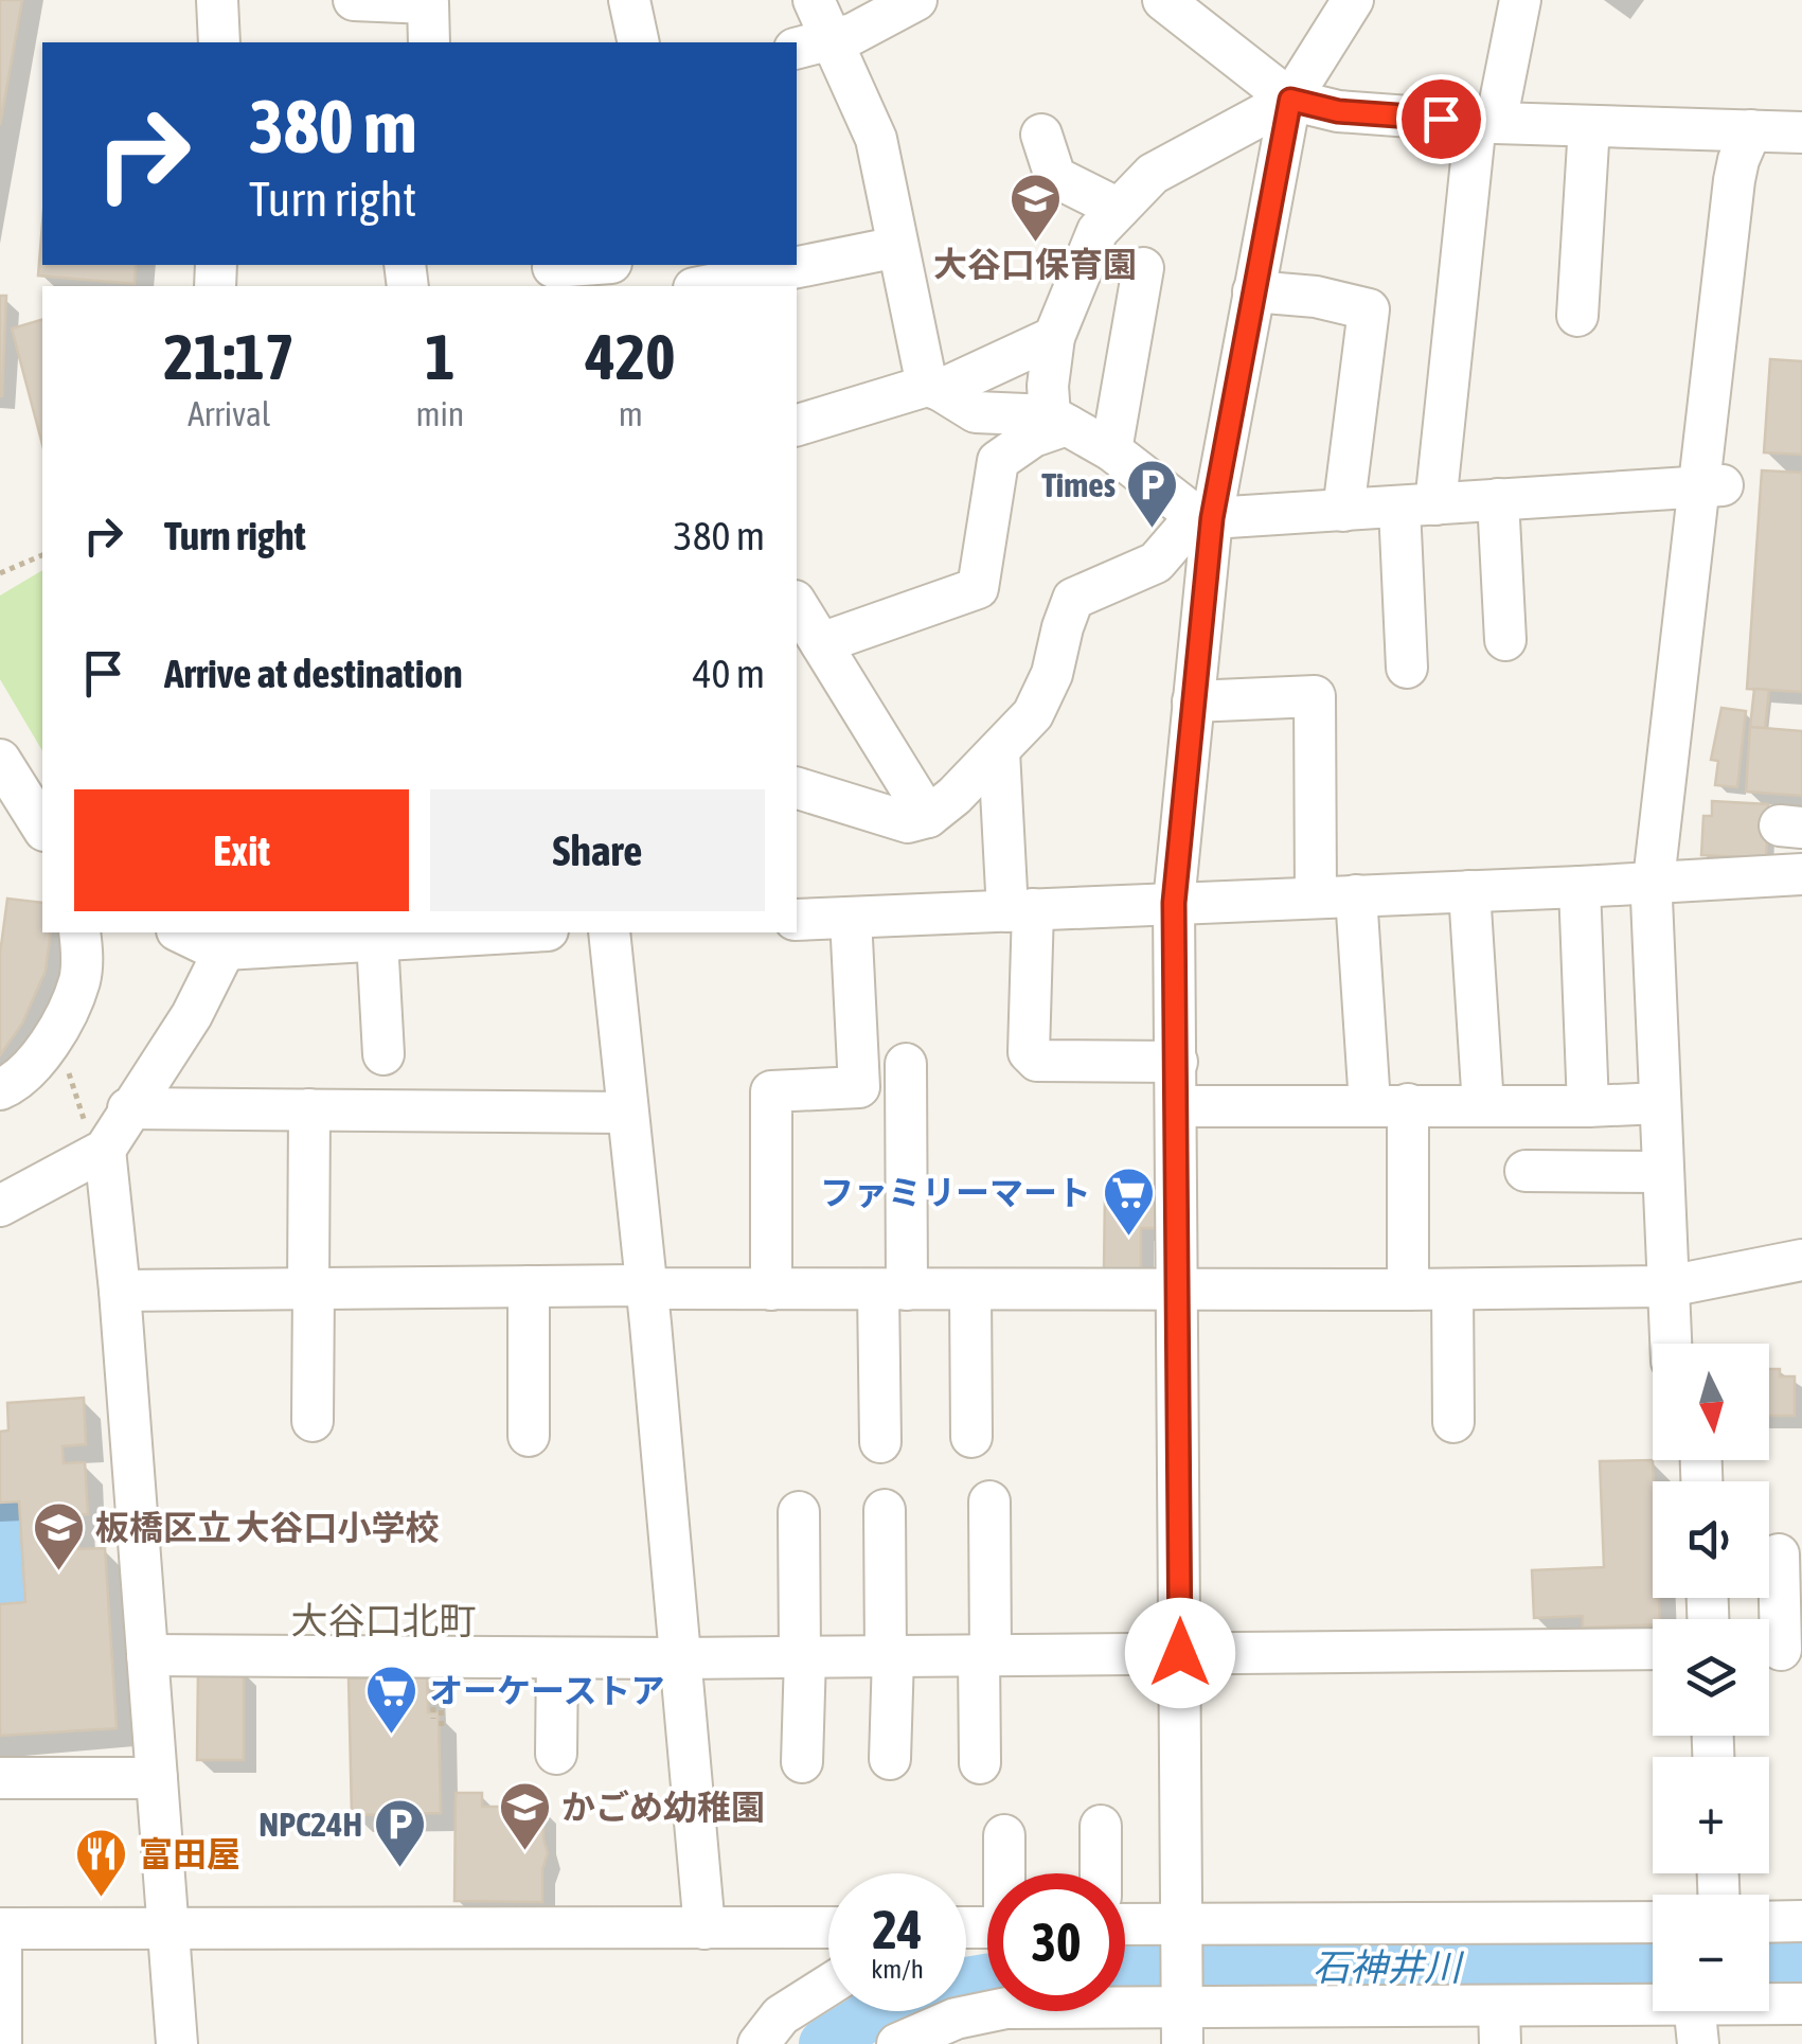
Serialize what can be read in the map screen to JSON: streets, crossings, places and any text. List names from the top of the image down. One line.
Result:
{"districts":["大谷口北町"],"water":["石神井川"],"places":{"school or university":["大谷口保育園","板橋区立 大谷口小学校","かごめ幼稚園"],"parking":["Times","NPC24H"],"supermarket":["ファミリーマート","オーケーストア"],"restaurant":["富田屋"]},"north":"bottom","page":{"turn":["380 m","Turn right"],"eta":["21:17","Arrival","1","min","420","m"],"list":[{"name":"Turn right","value":"380 m"},{"name":"Arrive at destination","value":"40 m"}],"buttons":["Exit","Share"],"map_buttons":["+","−"],"speed":"24 km/h","limit":"30"}}
